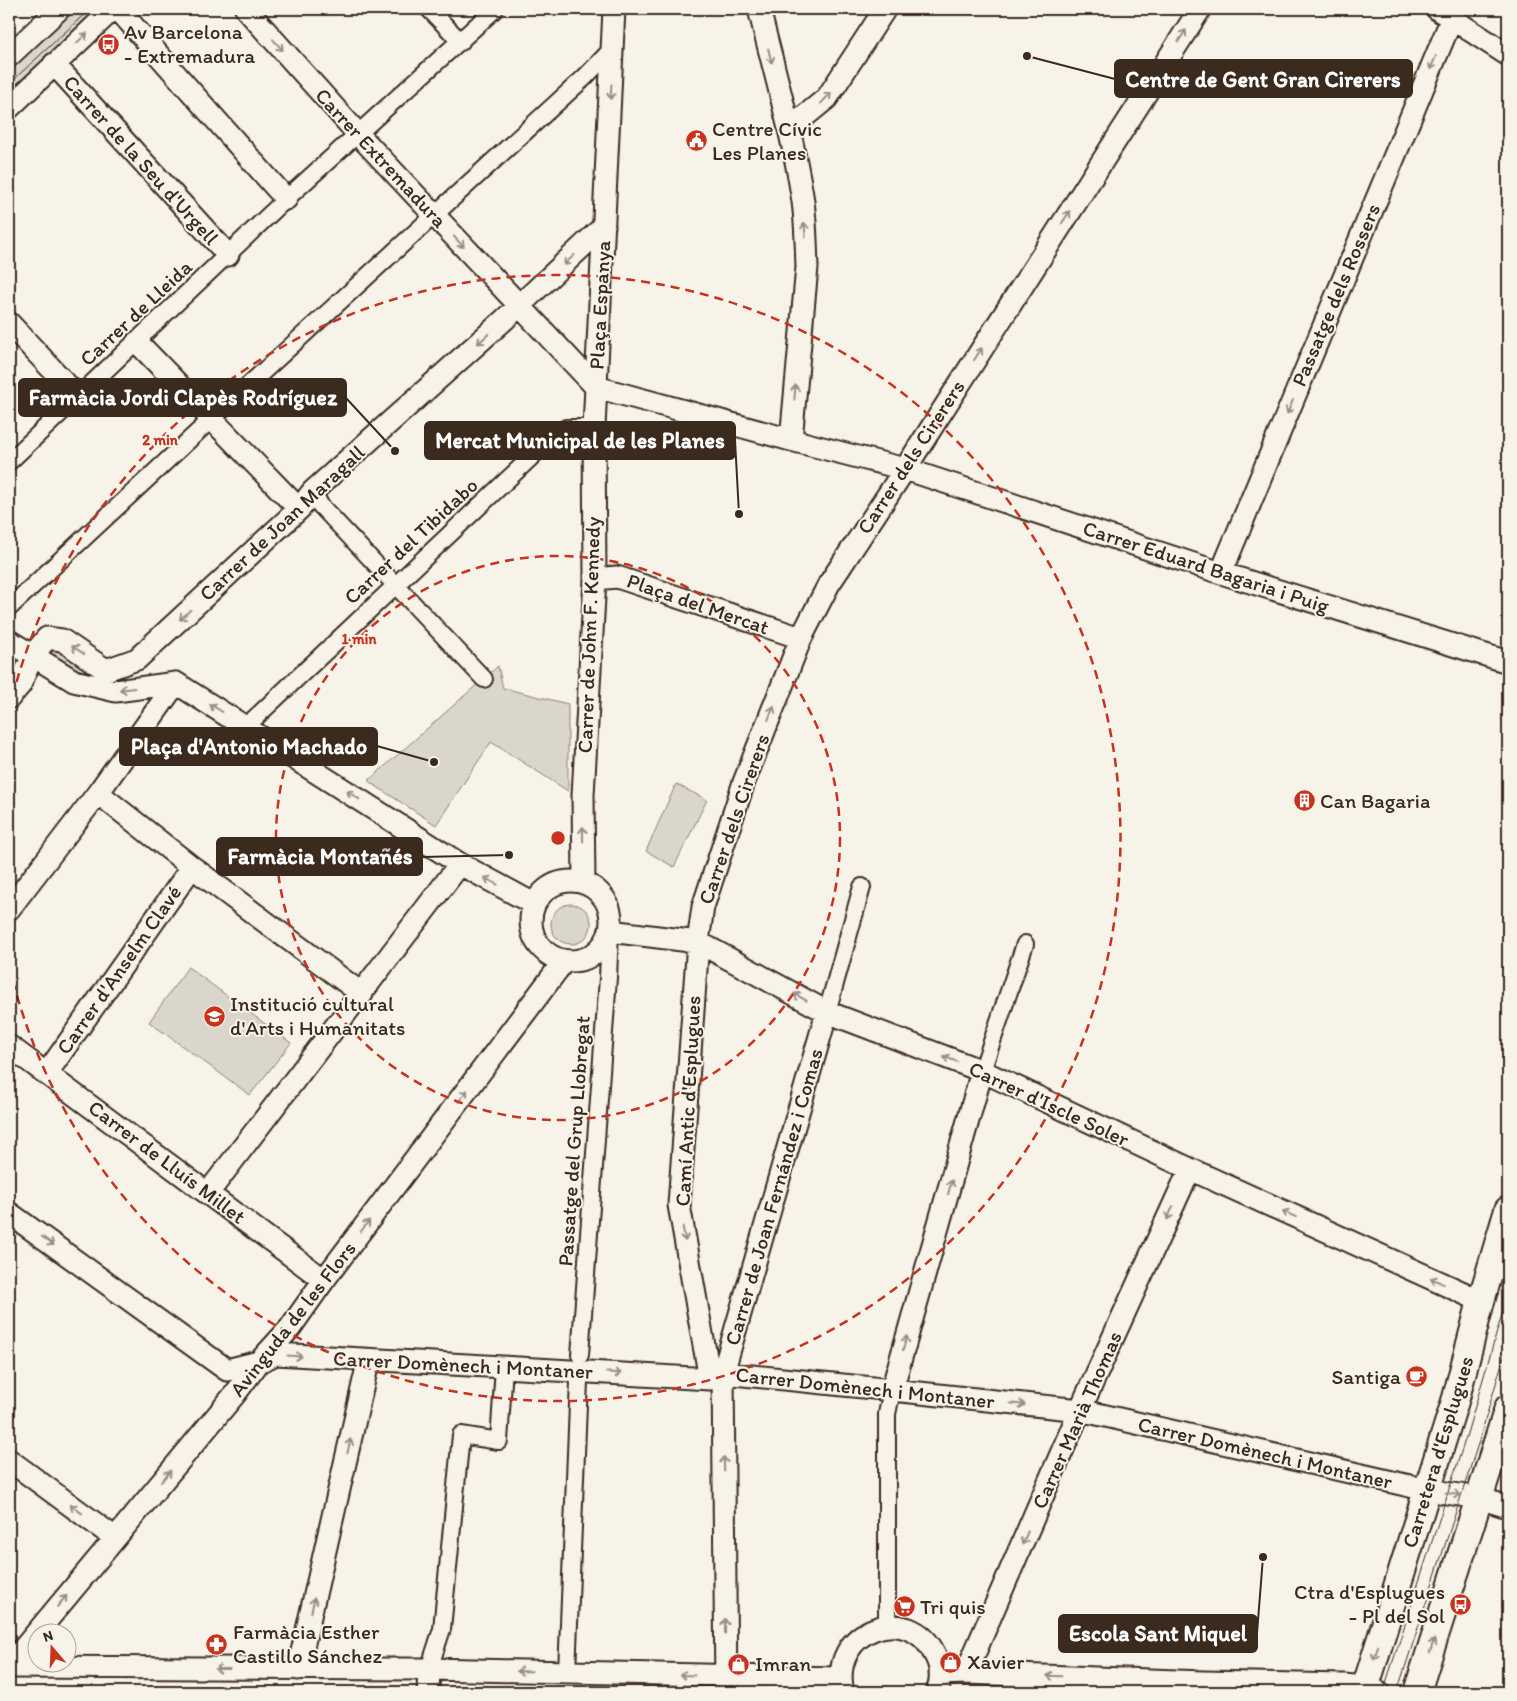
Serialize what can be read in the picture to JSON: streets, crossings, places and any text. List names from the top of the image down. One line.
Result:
{"streets":{"street":["Carrer Extremadura","Carrer de la Seu d'Urgell","Passatge dels Rossers","Plaça Espanya","Carrer de Lleida","Carrer dels Cirerers","Carrer de Joan Maragall","Carrer del Tibidabo","Carrer Eduard Bagaria i Puig","Plaça del Mercat","Carrer de John F. Kennedy","Carrer d'Anselm Clavé","Camí Antic d'Esplugues","Carrer d'Iscle Soler","Passatge del Grup Llobregat","Carrer de Lluís Millet","Carrer de Joan Fernández i Comas","Avinguda de les Flors","Carrer Domènech i Montaner","Carrer Marià Thomas","Carretera d'Esplugues"]},"crossings":[["Carrer Extremadura","Plaça Espanya"],["Carrer Extremadura","Carrer de Lleida"],["Carrer Extremadura","Carrer de Joan Maragall"],["Carrer de la Seu d'Urgell","Carrer de Lleida"],["Passatge dels Rossers","Carrer Eduard Bagaria i Puig"],["Plaça Espanya","Carrer de Joan Maragall"],["Plaça Espanya","Carrer Eduard Bagaria i Puig"],["Plaça Espanya","Carrer de John F. Kennedy"],["Carrer dels Cirerers","Carrer Eduard Bagaria i Puig"],["Carrer dels Cirerers","Plaça del Mercat"],["Carrer dels Cirerers","Camí Antic d'Esplugues"],["Carrer dels Cirerers","Carrer d'Iscle Soler"],["Carrer del Tibidabo","Carrer de John F. Kennedy"],["Carrer Eduard Bagaria i Puig","Carrer de John F. Kennedy"],["Plaça del Mercat","Carrer de John F. Kennedy"],["Carrer de John F. Kennedy","Carrer d'Iscle Soler"],["Carrer de John F. Kennedy","Passatge del Grup Llobregat"],["Carrer de John F. Kennedy","Avinguda de les Flors"],["Carrer d'Anselm Clavé","Carrer de Lluís Millet"],["Camí Antic d'Esplugues","Carrer d'Iscle Soler"],["Camí Antic d'Esplugues","Carrer de Joan Fernández i Comas"],["Camí Antic d'Esplugues","Carrer Domènech i Montaner"],["Carrer d'Iscle Soler","Passatge del Grup Llobregat"],["Carrer d'Iscle Soler","Carrer de Joan Fernández i Comas"],["Carrer d'Iscle Soler","Avinguda de les Flors"],["Carrer d'Iscle Soler","Carrer Marià Thomas"],["Carrer d'Iscle Soler","Carretera d'Esplugues"],["Passatge del Grup Llobregat","Avinguda de les Flors"],["Carrer de Lluís Millet","Avinguda de les Flors"],["Carrer de Joan Fernández i Comas","Carrer Domènech i Montaner"],["Avinguda de les Flors","Carrer Domènech i Montaner"],["Carrer Domènech i Montaner","Carrer Marià Thomas"],["Carrer Domènech i Montaner","Carretera d'Esplugues"]],"one_way":["Passatge dels Rossers","Carrer dels Cirerers","Carrer de John F. Kennedy","Camí Antic d'Esplugues","Carrer d'Iscle Soler","Carrer Domènech i Montaner"],"places":{"bus stop":["Av Barcelona - Extremadura","Ctra d'Esplugues - Pl del Sol"],"other":["Centre de Gent Gran Cirerers","Farmàcia Jordi Clapès Rodríguez","Mercat Municipal de les Planes","Plaça d'Antonio Machado","Farmàcia Montañés","Escola Sant Miquel"],"public building":["Centre Cívic Les Planes"],"building":["Can Bagaria"],"school or university":["Institució cultural d'Arts i Humanitats"],"cafe":["Santiga"],"supermarket":["Tri quis"],"pharmacy":["Farmàcia Esther Castillo Sánchez"],"shop":["Xavier","Imran"]},"north":"top","rings":["2 min","1 min"]}
